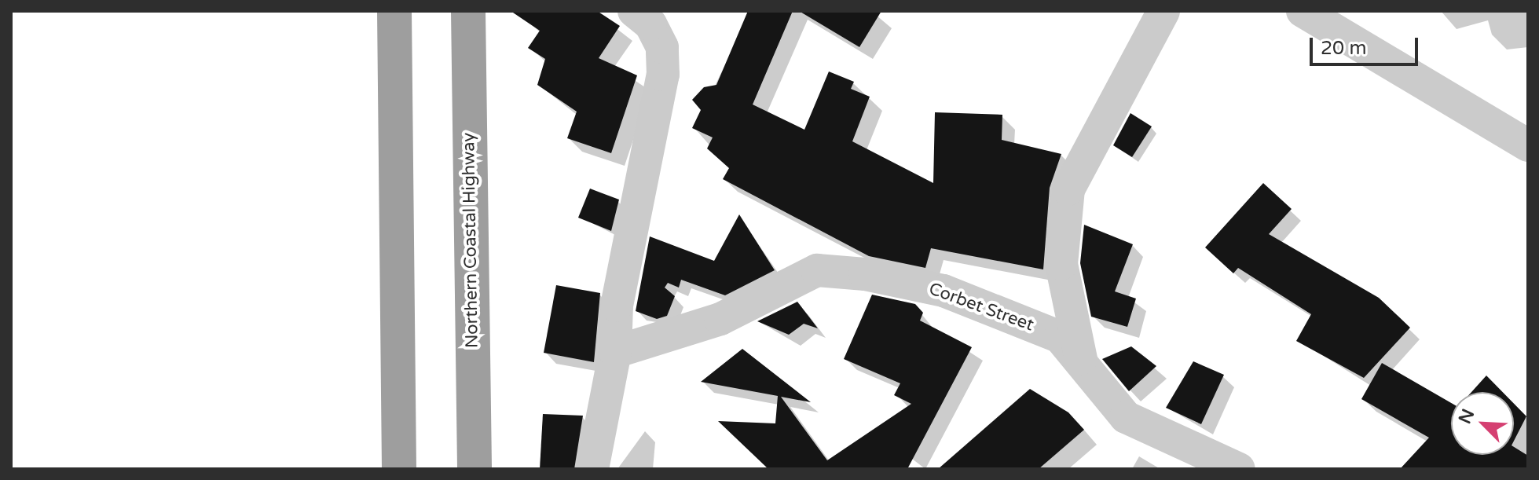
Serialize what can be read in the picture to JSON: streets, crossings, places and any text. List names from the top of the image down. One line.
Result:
{"streets":{"highway":["Northern Coastal Highway"],"street":["Corbet Street"]},"scale_bar":"20 m","north":"top left"}
